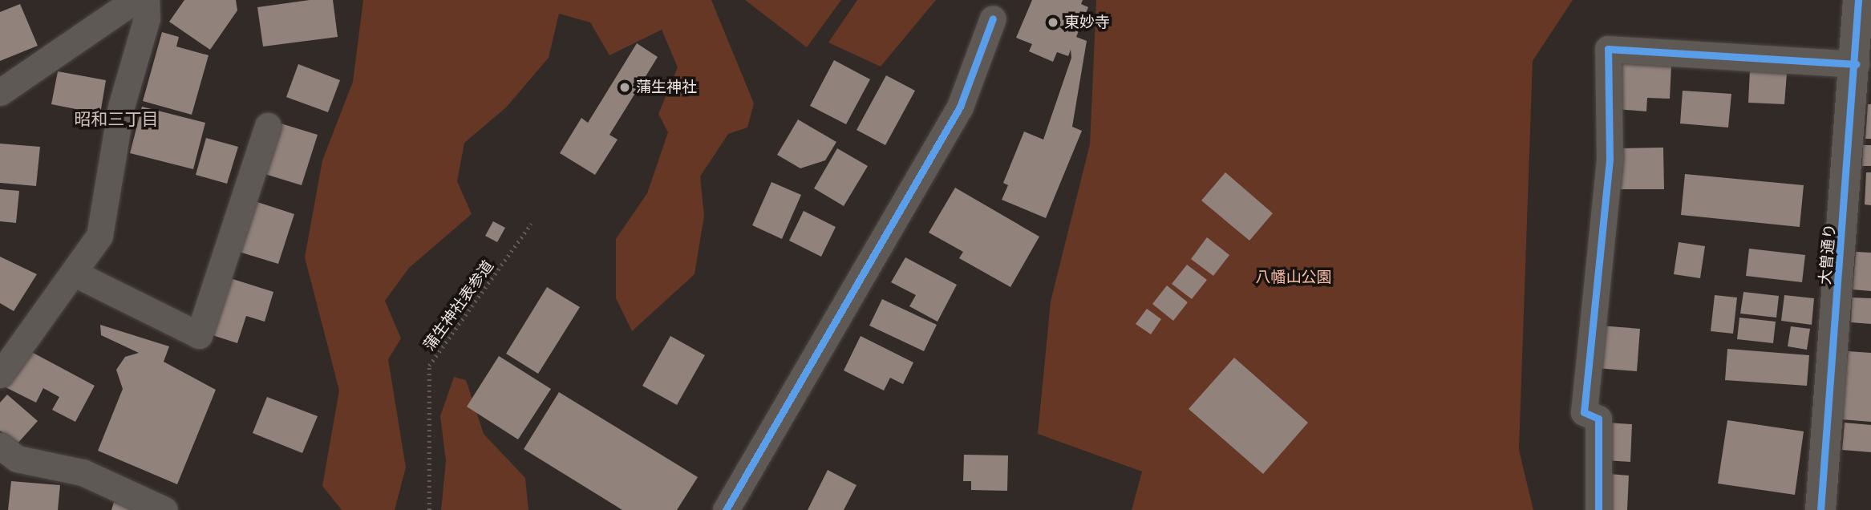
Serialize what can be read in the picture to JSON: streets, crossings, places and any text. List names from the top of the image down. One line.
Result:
{"streets":{"street":["大曽通り"],"path":["蒲生神社表参道"]},"districts":["昭和三丁目"],"parks":["八幡山公園"],"places":["東妙寺","蒲生神社"]}
